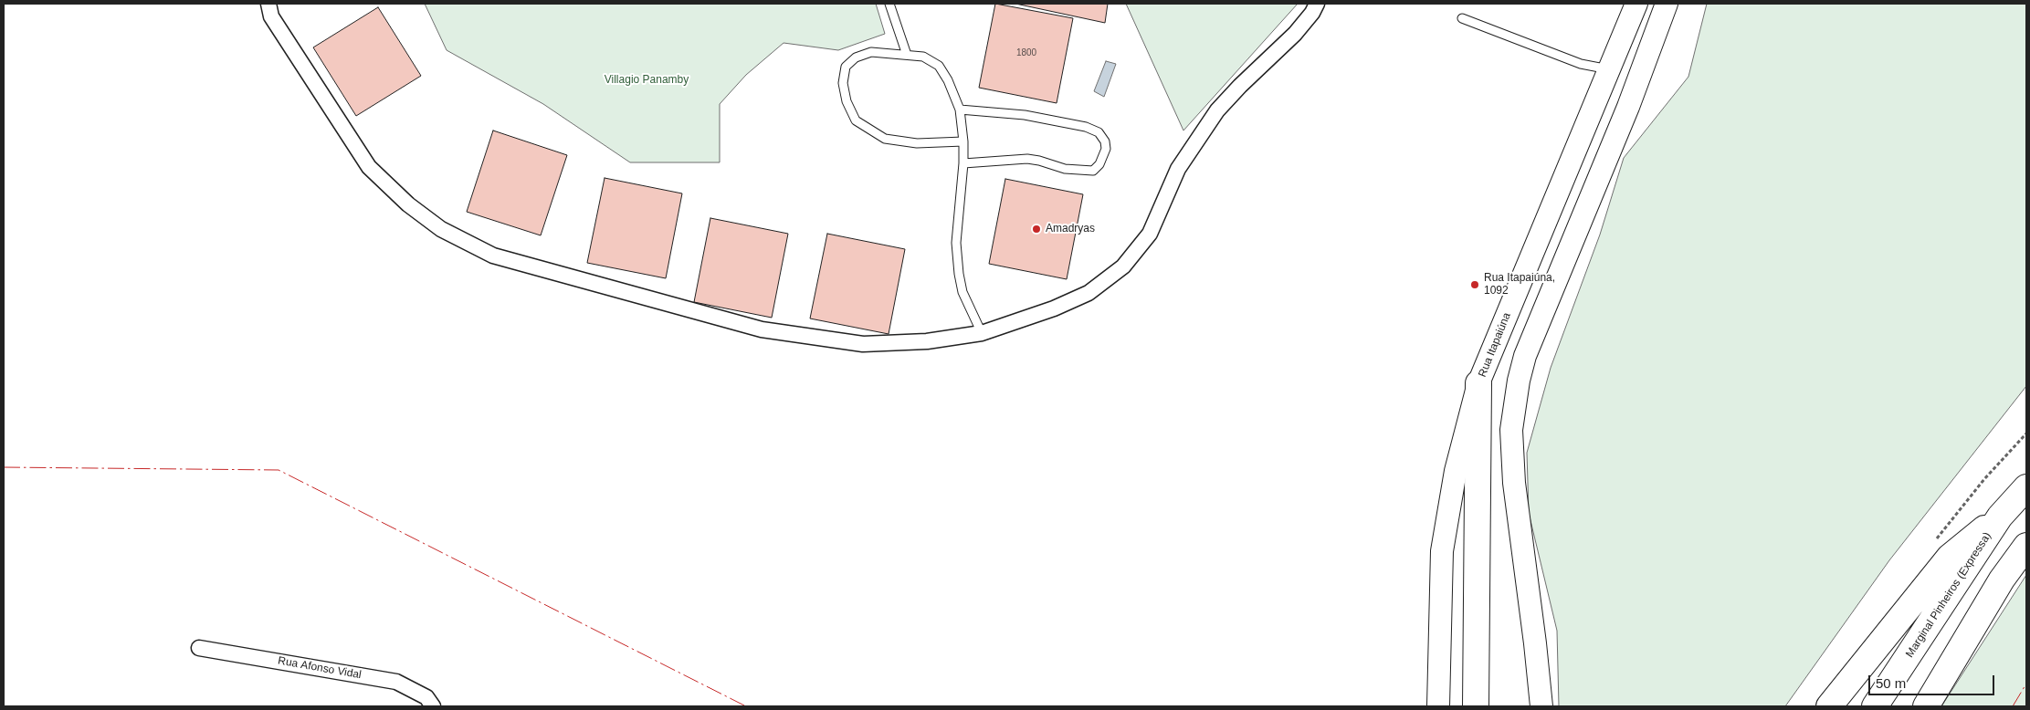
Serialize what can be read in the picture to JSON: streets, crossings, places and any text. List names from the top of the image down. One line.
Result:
{"streets":{"highway":["Marginal Pinheiros (Expressa)"],"main road":["Rua Itapaiúna"],"street":["Rua Afonso Vidal"]},"parks":["Villagio Panamby"],"places":["Amadryas","Rua Itapaiúna, 1092"],"house_numbers":["1800"],"scale_bar":"50 m"}
